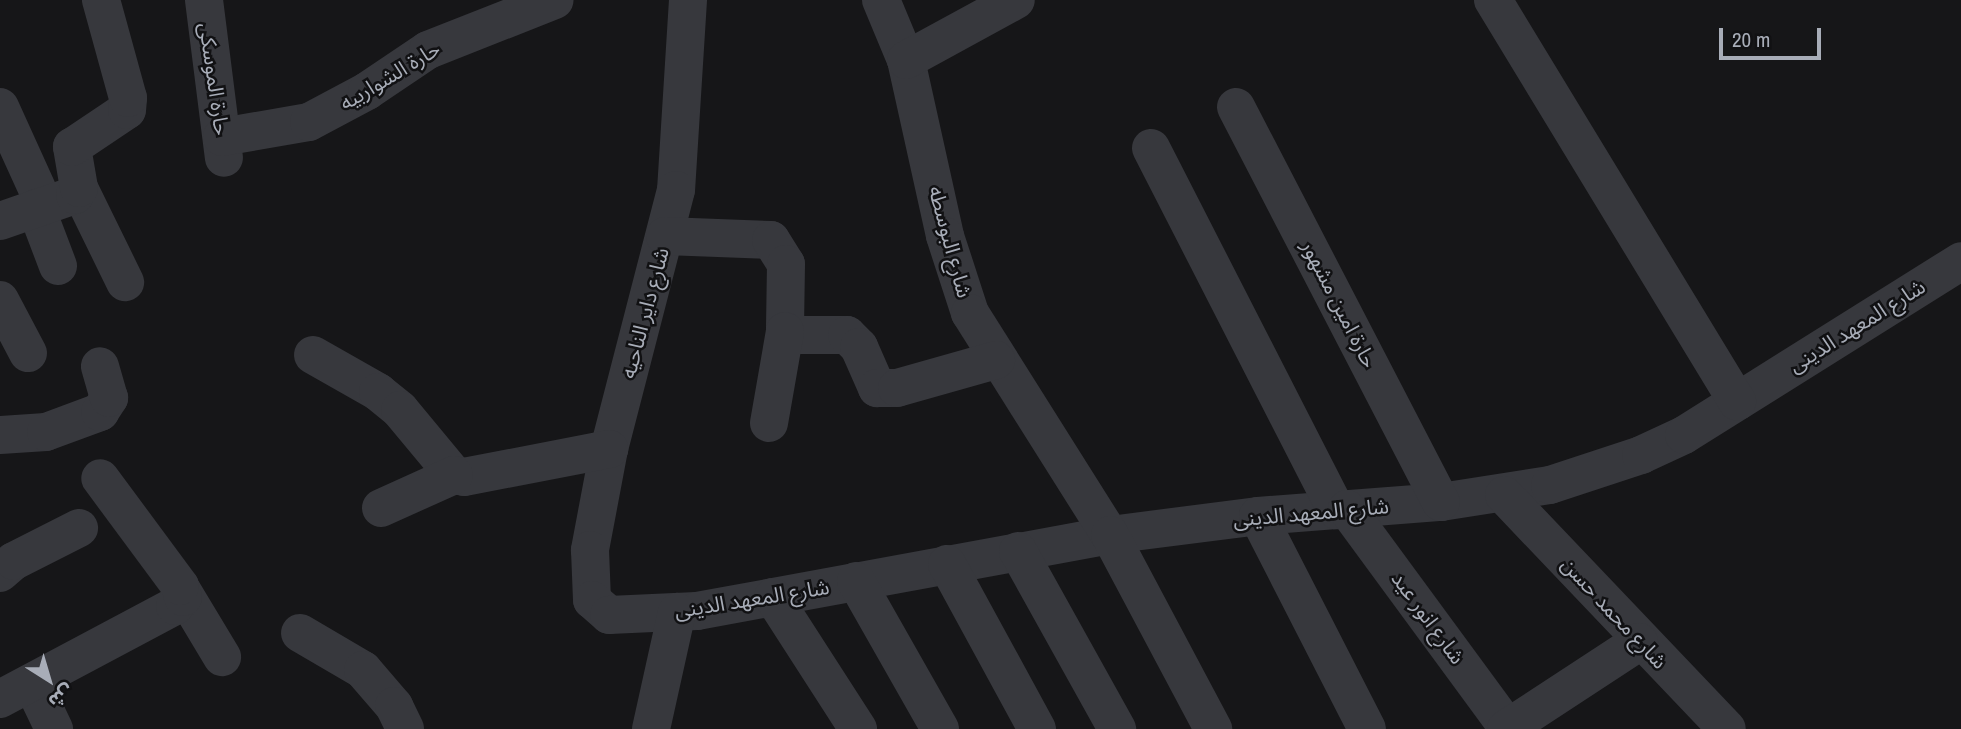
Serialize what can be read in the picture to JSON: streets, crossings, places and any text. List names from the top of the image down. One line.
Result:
{"streets":{"street":["حارة الشواربيه","حارة الموسكى","شارع البوسطه","حارة امين مشهور","شارع داير الناحيه","شارع المعهد الدينى","شارع محمد حسن","شارع انور عيد"]},"crossings":[["حارة الشواربيه","حارة الموسكى"],["شارع البوسطه","شارع المعهد الدينى"],["حارة امين مشهور","شارع المعهد الدينى"],["شارع داير الناحيه","شارع المعهد الدينى"],["شارع المعهد الدينى","شارع محمد حسن"],["شارع المعهد الدينى","شارع انور عيد"]],"scale_bar":"20 m","north":"bottom right"}
